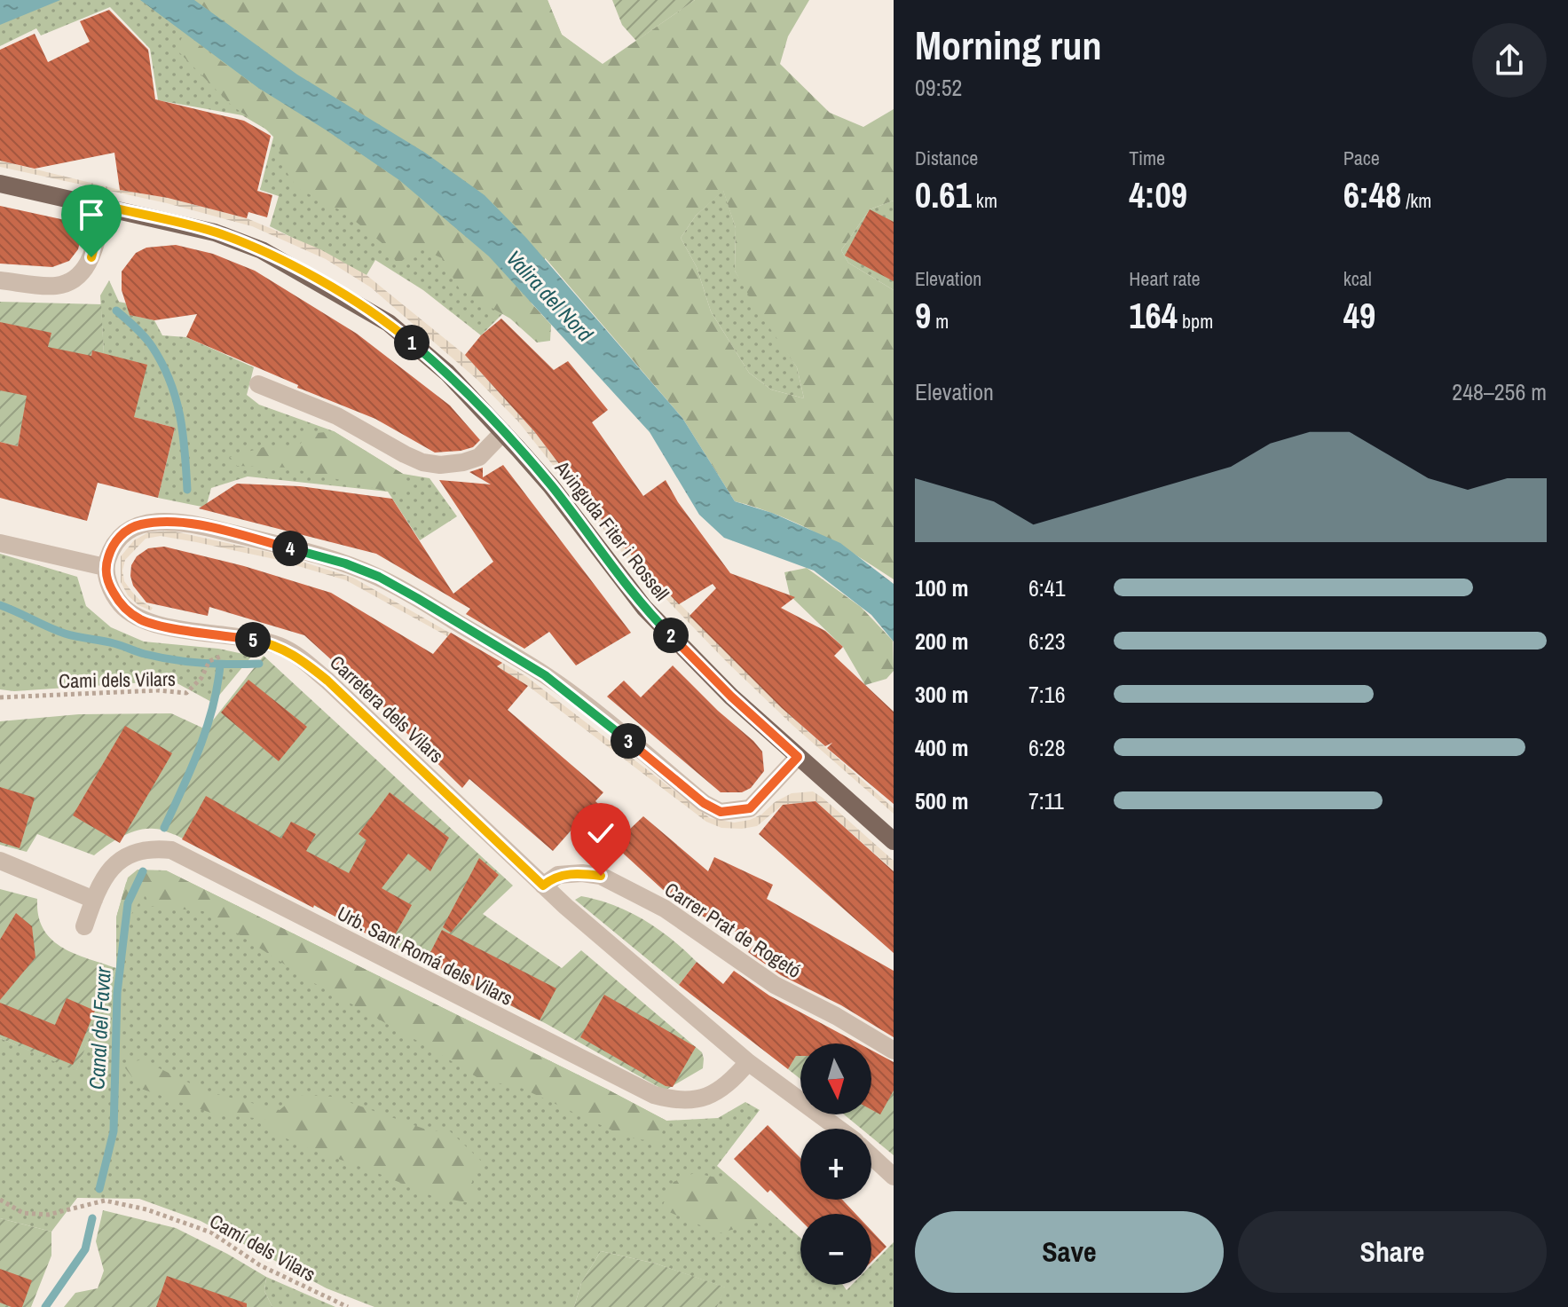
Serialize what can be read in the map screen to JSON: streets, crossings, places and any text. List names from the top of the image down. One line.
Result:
{"streets":{"main road":["Avinguda Fiter i Rossell"],"street":["Carretera dels Vilars","Carrer Prat de Rogetó","Urb. Sant Romá dels Vilars"],"path":["Cami dels Vilars","Camí dels Vilars"]},"crossings":[["Carretera dels Vilars","Carrer Prat de Rogetó"],["Carretera dels Vilars","Urb. Sant Romá dels Vilars"]],"water":["Valira del Nord","Canal del Favar"],"north":"bottom","page":{"heading":["Morning run","09:52"],"stats":[["Distance","0.61 km"],["Time","4:09"],["Pace","6:48 /km"],["Elevation","9 m"],["Heart rate","164 bpm"],["kcal","49"]],"pins":["1","4","2","5","3"],"chart":["Elevation","248–256 m"],"list":[{"name":"100 m","note":"6:41"},{"name":"200 m","note":"6:23"},{"name":"300 m","note":"7:16"},{"name":"400 m","note":"6:28"},{"name":"500 m","note":"7:11"}],"map_buttons":["+","−"],"buttons":["Save","Share"]}}
